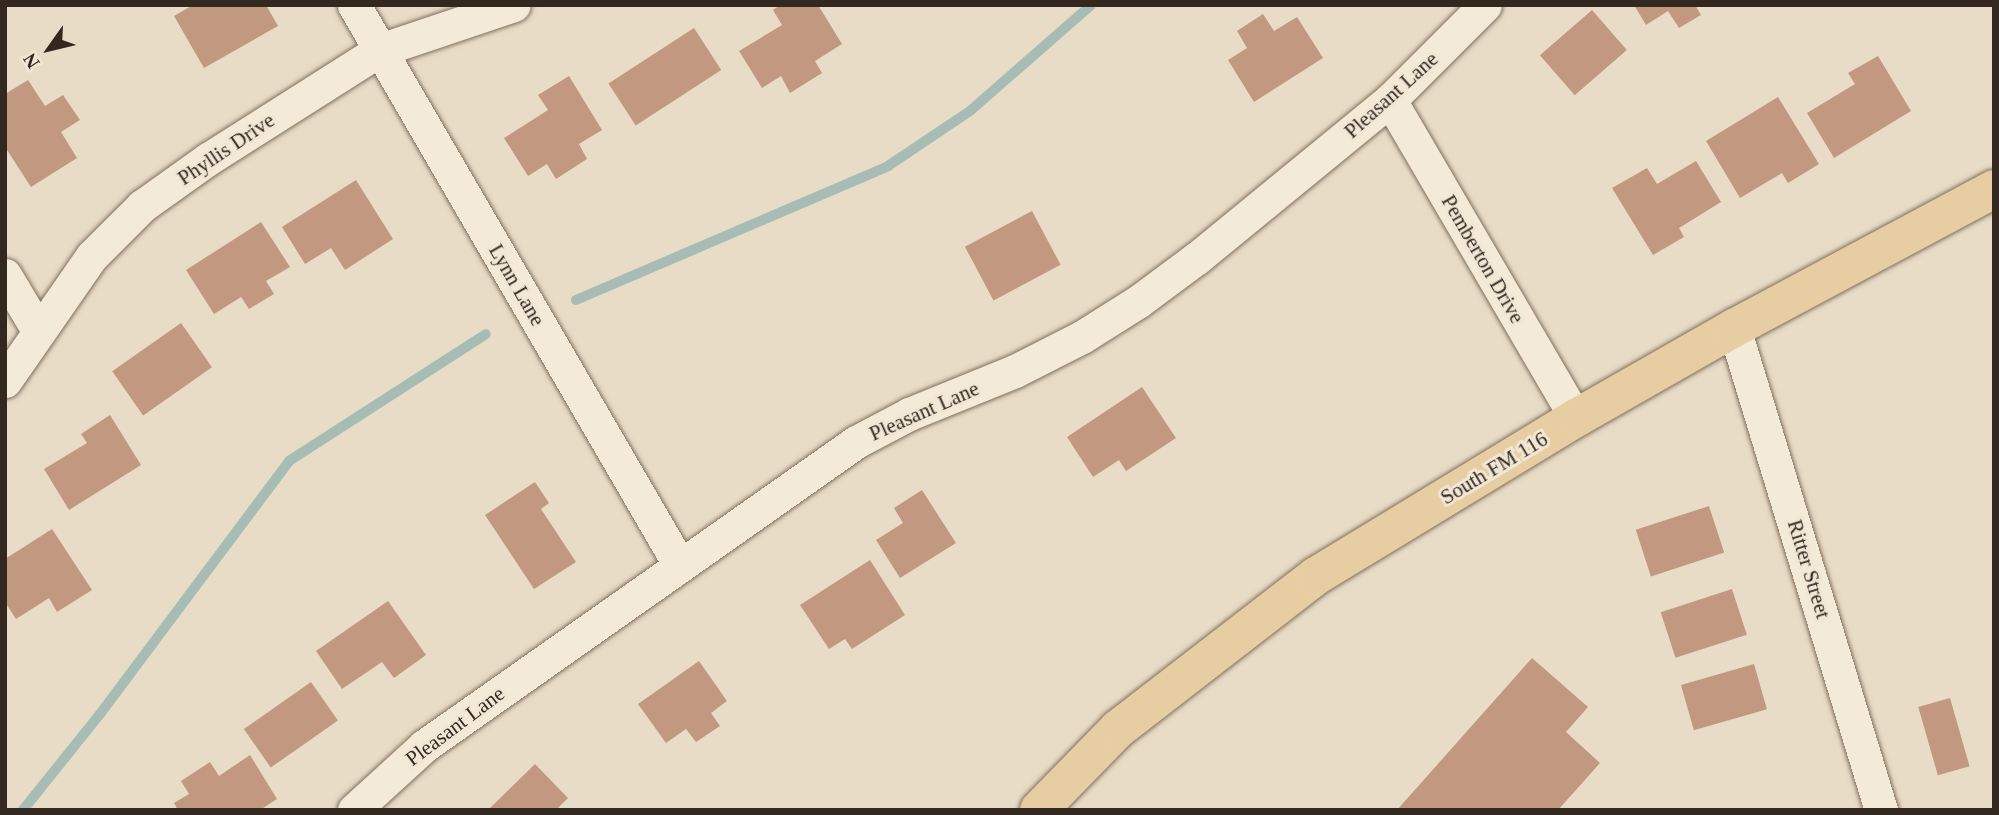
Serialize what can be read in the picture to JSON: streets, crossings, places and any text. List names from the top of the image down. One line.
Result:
{"streets":{"main road":["South FM 116"],"street":["Pleasant Lane","Phyllis Drive","Pemberton Drive","Lynn Lane","Ritter Street"]},"crossings":[["Pleasant Lane","Pemberton Drive"],["Pleasant Lane","Lynn Lane"],["Phyllis Drive","Lynn Lane"],["Pemberton Drive","South FM 116"],["South FM 116","Ritter Street"]],"north":"bottom left"}
